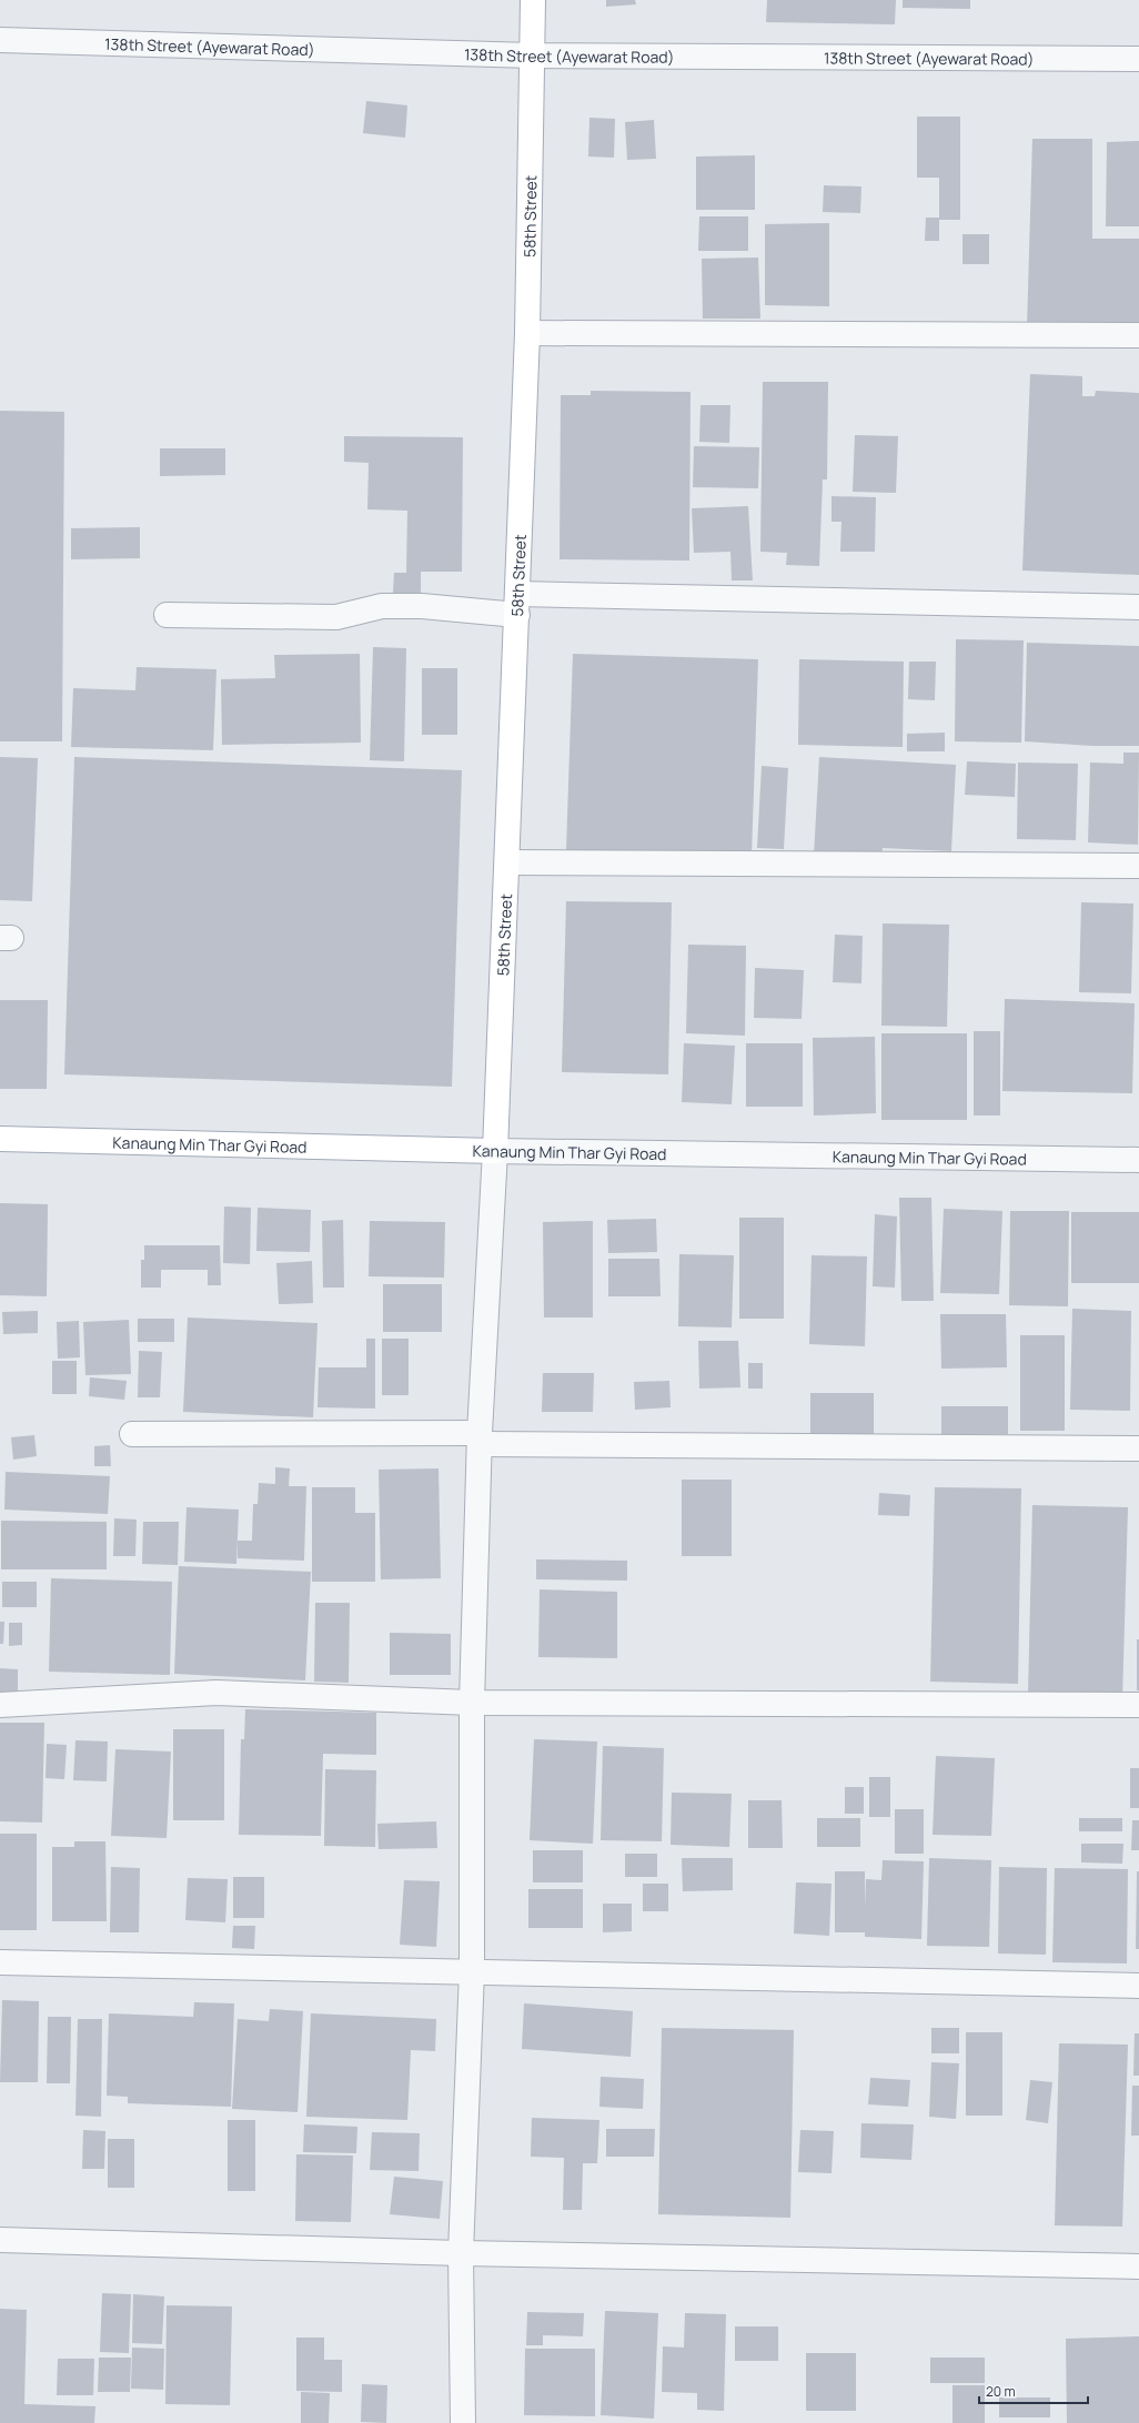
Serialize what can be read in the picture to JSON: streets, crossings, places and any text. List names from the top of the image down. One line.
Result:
{"streets":{"main road":["58th Street","Kanaung Min Thar Gyi Road"],"street":["138th Street (Ayewarat Road)"]},"crossings":[["138th Street (Ayewarat Road)","58th Street"],["58th Street","Kanaung Min Thar Gyi Road"]],"scale_bar":"20 m"}
